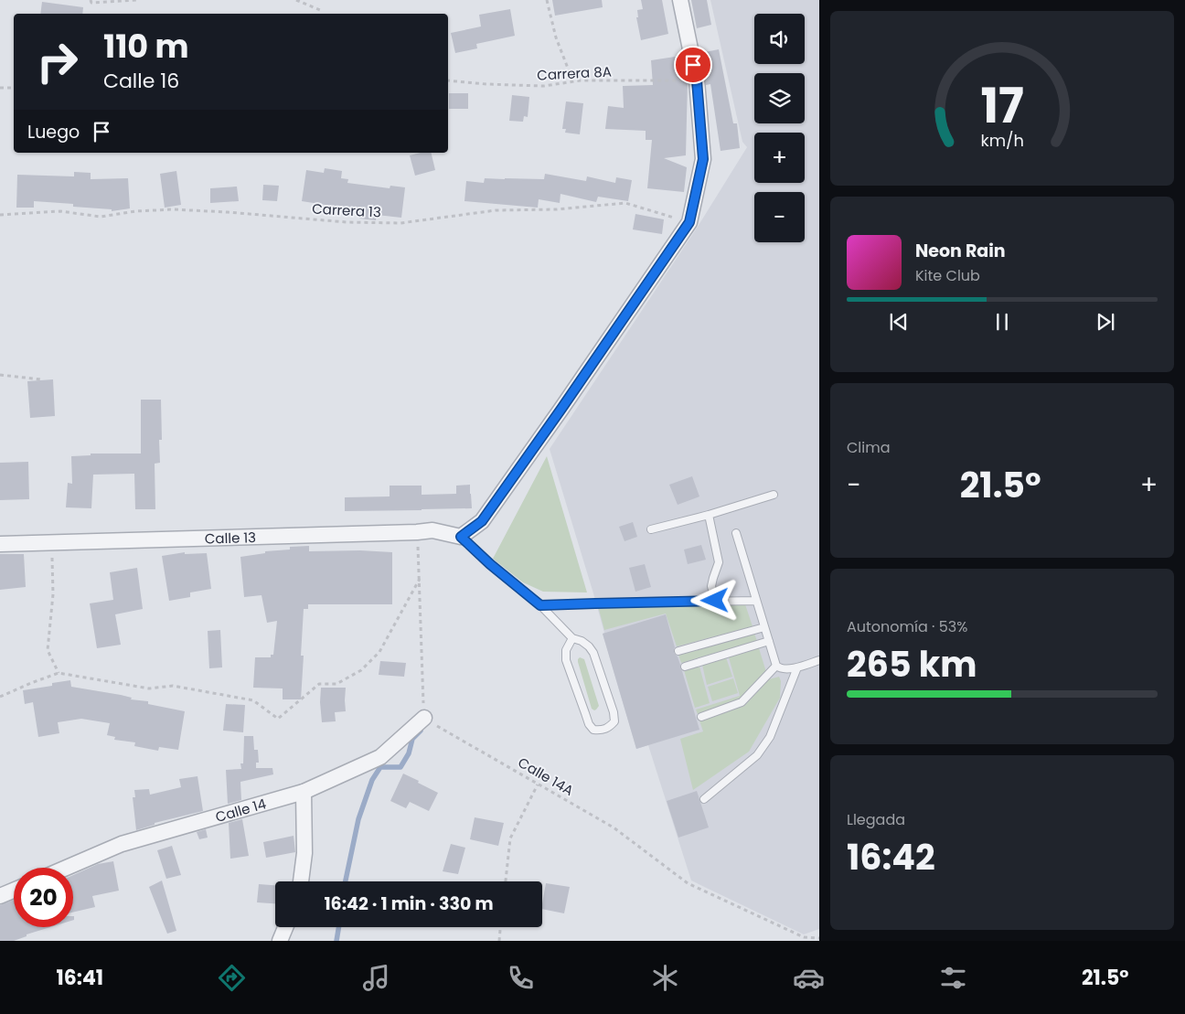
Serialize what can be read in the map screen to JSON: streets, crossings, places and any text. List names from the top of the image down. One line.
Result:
{"streets":{"street":["Calle 13","Calle 14"],"path":["Carrera 8A","Carrera 13","Calle 14A"]},"crossings":[["Calle 14A","Calle 14"]],"page":{"map_buttons":["+","−"],"turn":["110 m","Calle 16"],"then":"Luego","song":["Neon Rain","Kite Club"],"tile":["Clima",["Autonomía · 53%","265 km"],["Llegada","16:42"]],"heat":["−","21.5°","+"],"limit":"20","trip":"16:42 · 1 min · 330 m","tabs":["16:41","21.5°"],"gauge":["17","km/h"]}}
